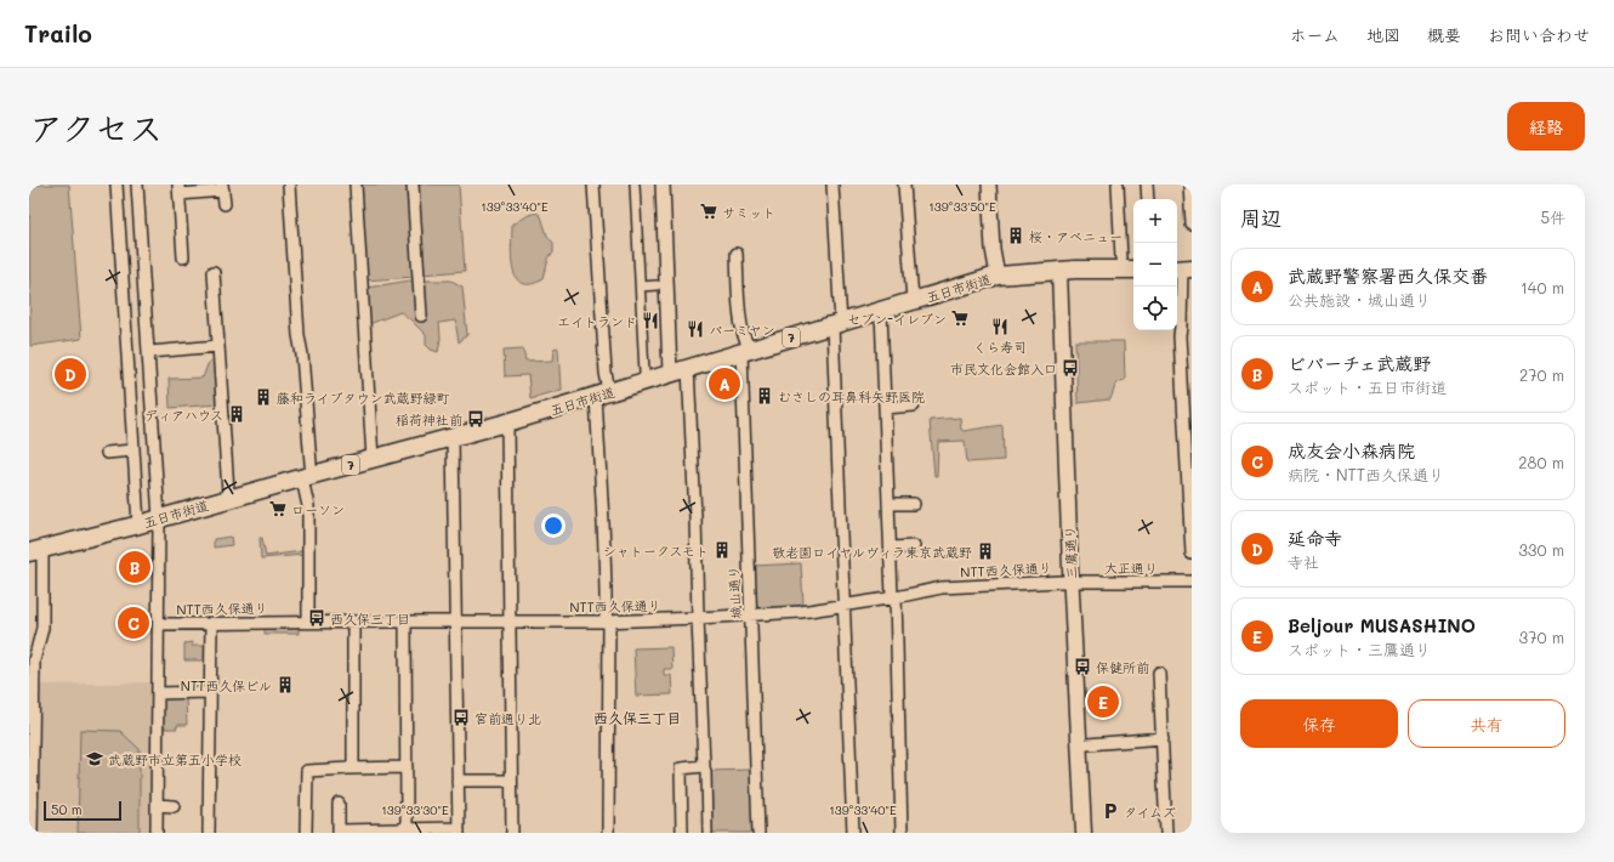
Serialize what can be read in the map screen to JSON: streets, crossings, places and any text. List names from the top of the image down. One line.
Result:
{"streets":{"main road":["五日市街道","7","三鷹通り"],"street":["大正通り","NTT西久保通り","城山通り"]},"crossings":[["五日市街道","三鷹通り"],["五日市街道","城山通り"],["三鷹通り","大正通り"],["三鷹通り","NTT西久保通り"],["大正通り","NTT西久保通り"],["NTT西久保通り","城山通り"]],"districts":["西久保三丁目"],"places":{"supermarket":["サミット","セブン-イレブン","ローソン"],"building":["桜・アベニュー","むさしの耳鼻科矢野医院","藤和ライブタウン武蔵野緑町","ディアハウス","シャトークスモト","敬老園ロイヤルヴィラ東京武蔵野","NTT西久保ビル"],"restaurant":["エイトランド","くら寿司","バーミヤン"],"bus stop":["市民文化会館入口","稲荷神社前","西久保三丁目","保健所前","宮前通り北"],"school or university":["武蔵野市立第五小学校"],"parking":["タイムズ"]},"scale_bar":"50 m","page":{"header":"Trailo","nav":["ホーム","地図","概要","お問い合わせ"],"title":"アクセス","buttons":["経路",["保存","共有"]],"heading":["周辺","5件"],"map_buttons":["+","−"],"list":[{"mark":"A","name":"武蔵野警察署西久保交番","note":"公共施設 · 城山通り","value":"140 m"},{"mark":"B","name":"ビバーチェ武蔵野","note":"スポット · 五日市街道","value":"270 m"},{"mark":"C","name":"成友会小森病院","note":"病院 · NTT西久保通り","value":"280 m"},{"mark":"D","name":"延命寺","note":"寺社","value":"330 m"},{"mark":"E","name":"Beljour MUSASHINO","note":"スポット · 三鷹通り","value":"370 m"}],"pins":["D","A","B","C","E"],"scale":"50 m"},"coordinates":["139°33'40\"E","139°33'50\"E","139°33'30\"E"]}
